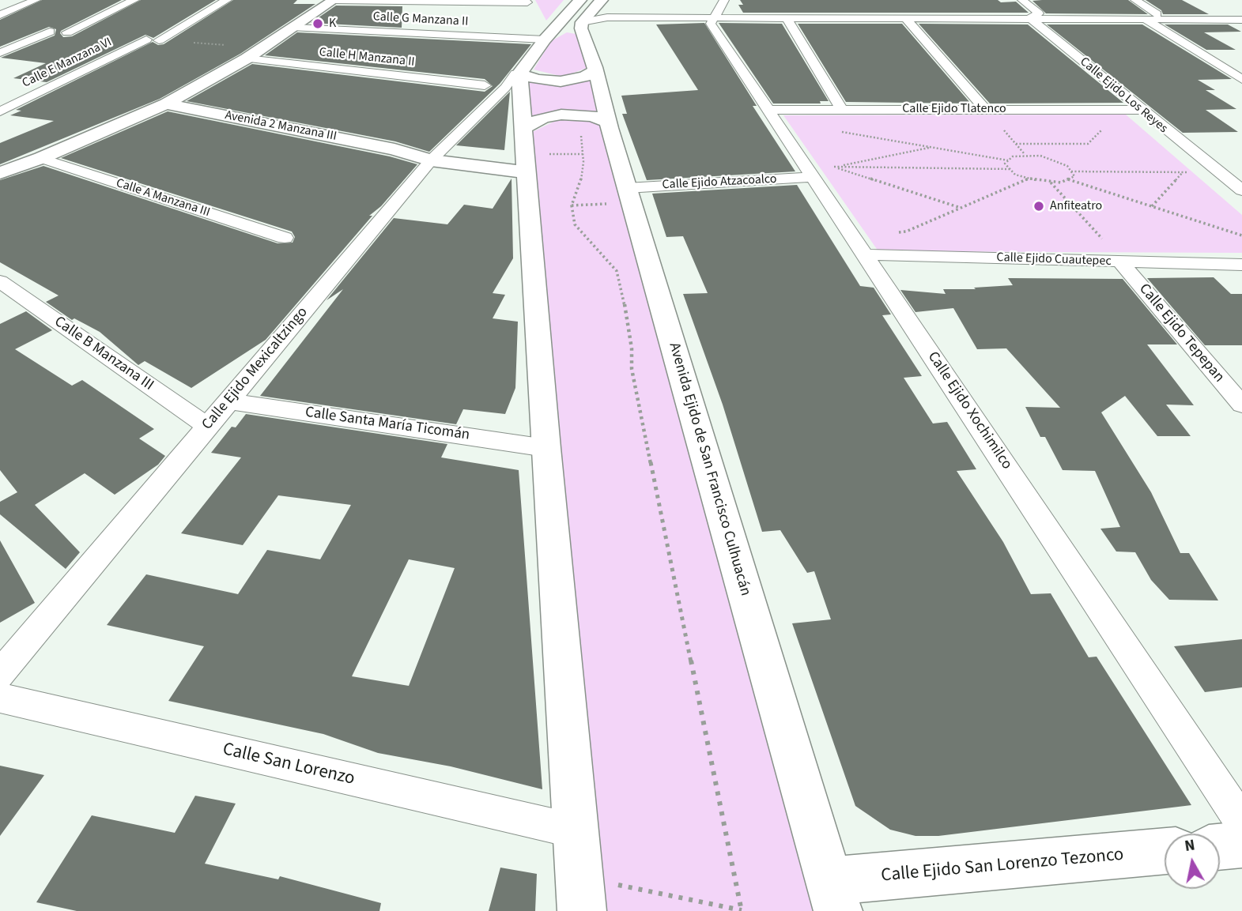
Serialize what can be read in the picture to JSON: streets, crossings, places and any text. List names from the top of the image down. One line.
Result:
{"streets":{"street":["Calle G Manzana II","Calle H Manzana II","Calle E Manzana VI","Calle Ejido Los Reyes","Calle Ejido Tlatenco","Avenida 2 Manzana III","Calle Ejido Atzacoalco","Calle A Manzana III","Calle Ejido Cuautepec","Calle Ejido Tepepan","Calle B Manzana III","Calle Ejido Mexicaltzingo","Calle Ejido Xochimilco","Calle Santa María Ticomán","Avenida Ejido de San Francisco Culhuacán","Calle San Lorenzo","Calle Ejido San Lorenzo Tezonco"]},"crossings":[["Calle Ejido Los Reyes","Calle Ejido Tlatenco"],["Calle Ejido Tlatenco","Calle Ejido Xochimilco"],["Avenida 2 Manzana III","Calle Ejido Mexicaltzingo"],["Calle Ejido Atzacoalco","Calle Ejido Xochimilco"],["Calle Ejido Atzacoalco","Avenida Ejido de San Francisco Culhuacán"],["Calle Ejido Cuautepec","Calle Ejido Tepepan"],["Calle Ejido Cuautepec","Calle Ejido Xochimilco"],["Calle B Manzana III","Calle Ejido Mexicaltzingo"],["Calle Ejido Mexicaltzingo","Calle Santa María Ticomán"],["Avenida Ejido de San Francisco Culhuacán","Calle Ejido San Lorenzo Tezonco"]],"places":["K","Anfiteatro"],"north":"top"}
